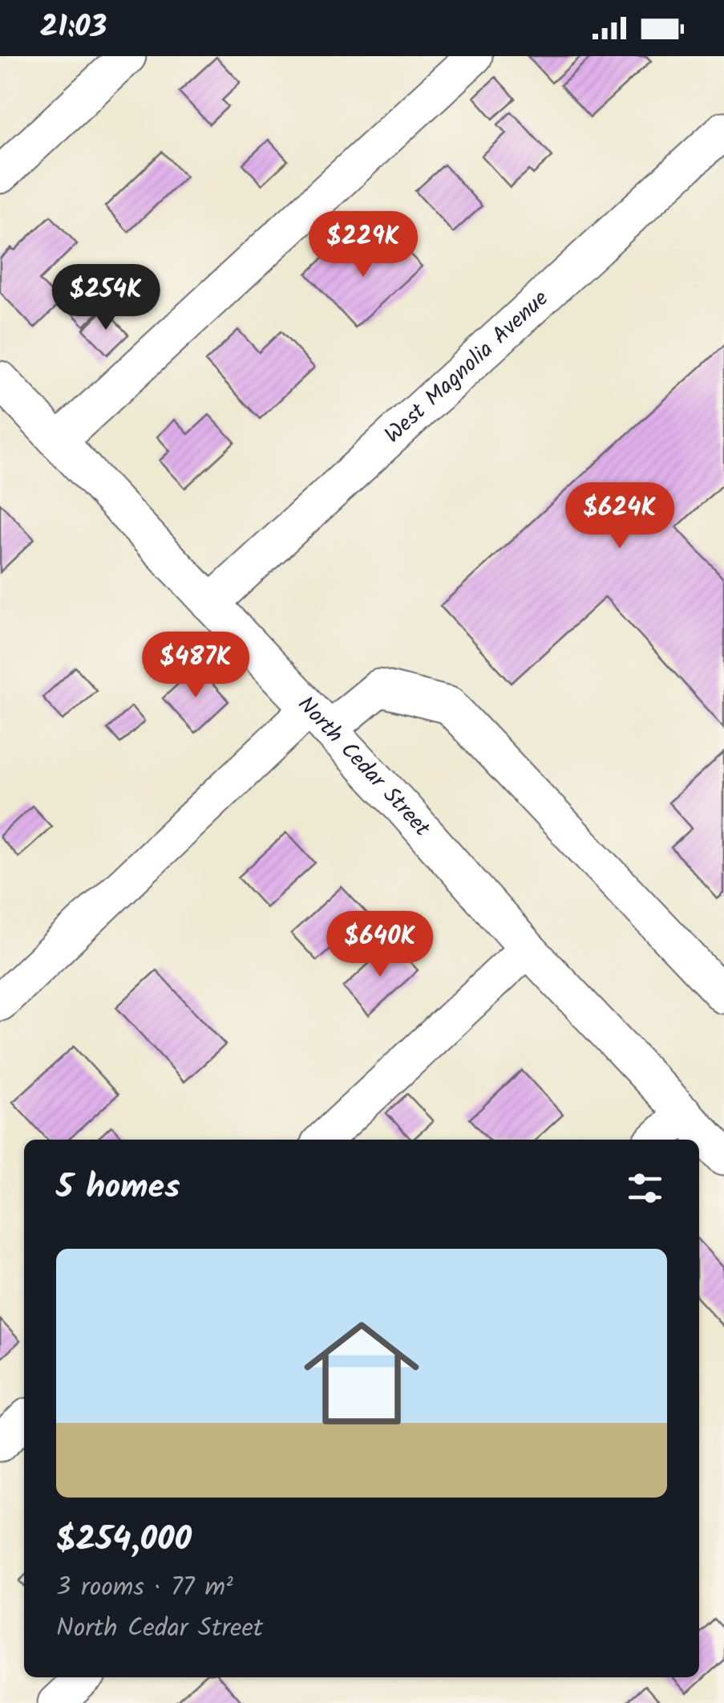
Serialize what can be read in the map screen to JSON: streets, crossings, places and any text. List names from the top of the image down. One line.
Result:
{"streets":{"street":["West Magnolia Avenue","North Cedar Street"]},"crossings":[["West Magnolia Avenue","North Cedar Street"]],"page":{"status":"21:03","price":["$229K","$254K","$624K","$487K","$640K"],"heading":"5 homes","list":[{"name":"$254,000","note":"3 rooms · 77 m² · North Cedar Street"}]}}
